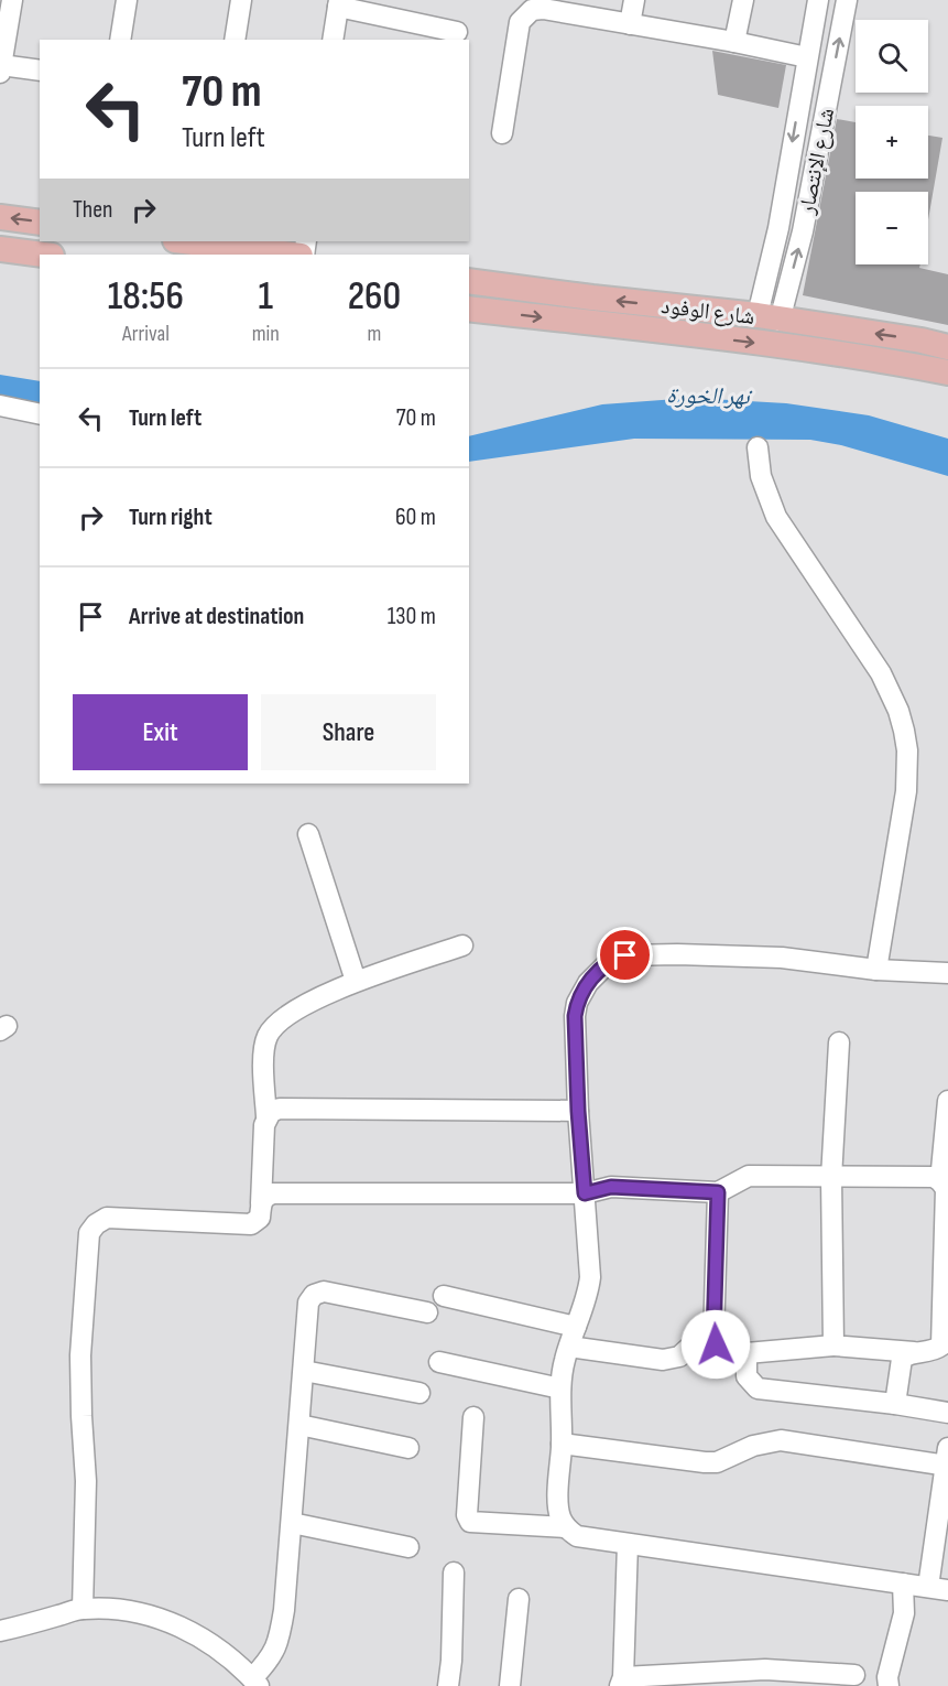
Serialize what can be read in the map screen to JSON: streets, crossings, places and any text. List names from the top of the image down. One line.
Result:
{"streets":{"main road":["شارع الوفود"],"street":["شارع الإنتصار"]},"crossings":[["شارع الإنتصار","شارع الوفود"]],"water":["نهر الخورة"],"page":{"map_buttons":["+","−"],"turn":["70 m","Turn left"],"then":"Then","eta":["18:56","Arrival","1","min","260","m"],"list":[{"name":"Turn left","value":"70 m"},{"name":"Turn right","value":"60 m"},{"name":"Arrive at destination","value":"130 m"}],"buttons":["Exit","Share"]}}
